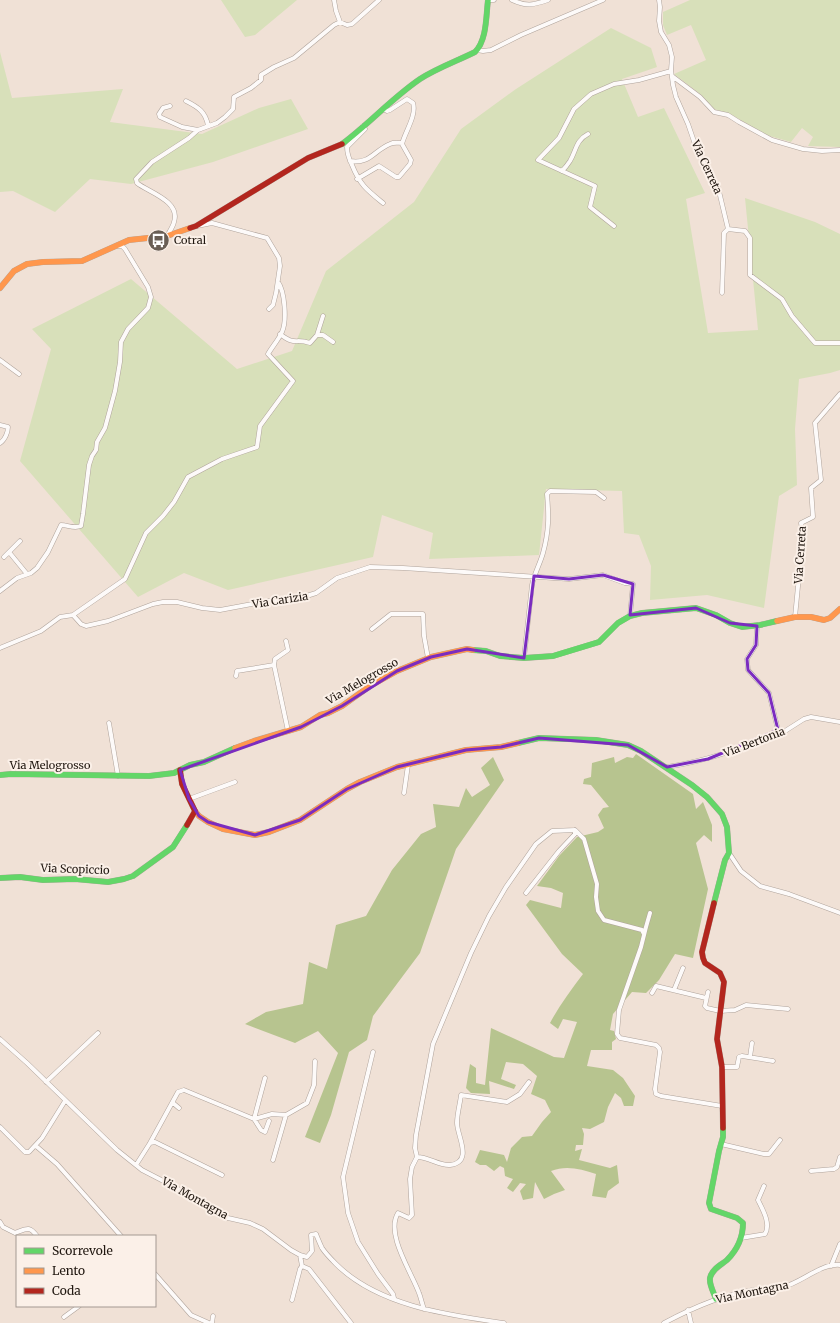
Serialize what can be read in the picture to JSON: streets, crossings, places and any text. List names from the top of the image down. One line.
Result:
{"streets":{"street":["Via Cerreta","Via Carizia","Via Melogrosso","Via Bertonia","Via Scopiccio","Via Montagna"]},"crossings":[["Via Cerreta","Via Melogrosso"],["Via Carizia","Via Melogrosso"]],"places":{"bus stop":["Cotral"]},"legend":["Scorrevole","Lento","Coda"]}
